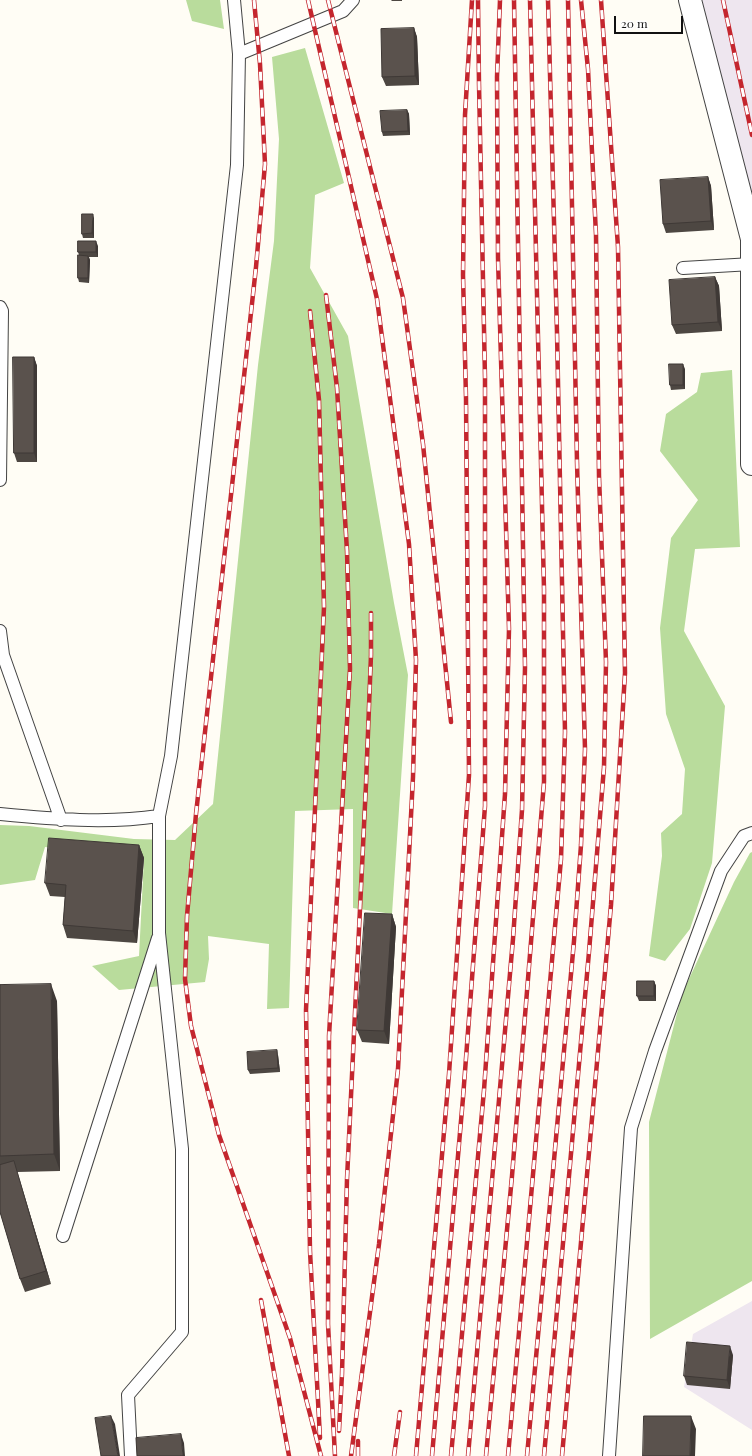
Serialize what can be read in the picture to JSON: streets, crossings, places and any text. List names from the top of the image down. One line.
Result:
{"scale_bar":"20 m"}
